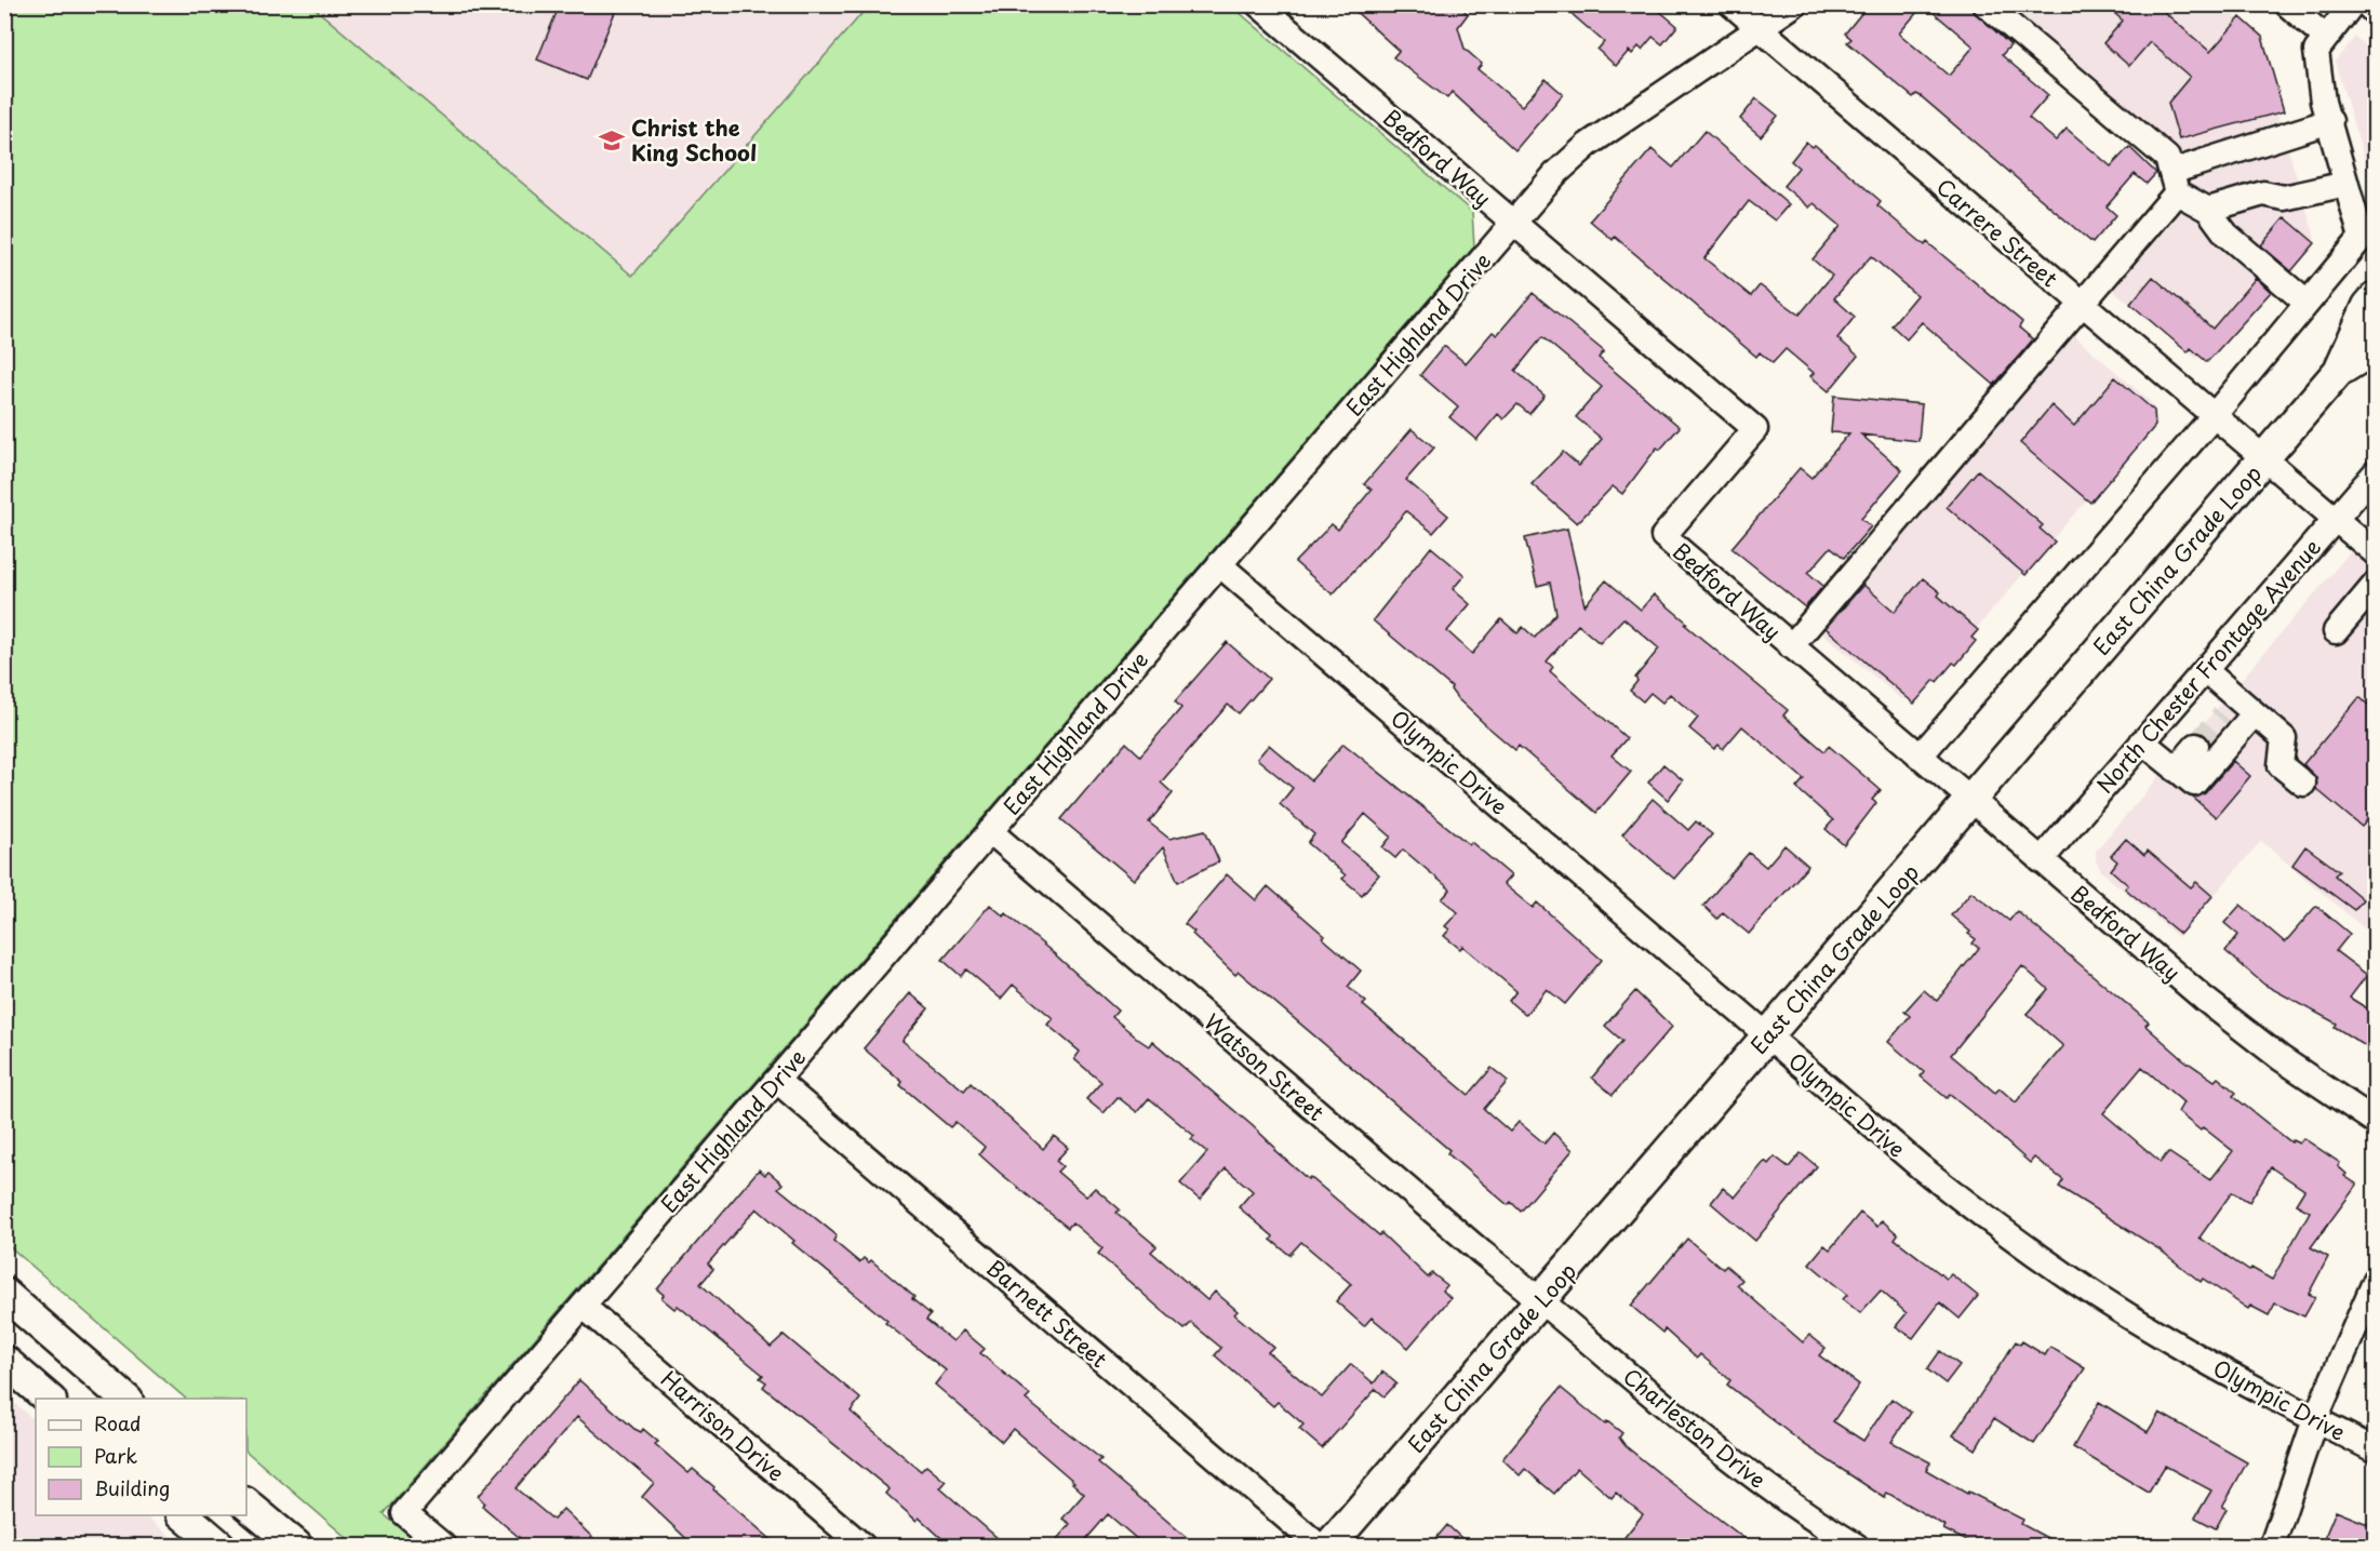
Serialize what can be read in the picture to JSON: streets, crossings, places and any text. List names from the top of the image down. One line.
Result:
{"streets":{"main road":["East China Grade Loop"],"street":["Bedford Way","Carrere Street","East Highland Drive","North Chester Frontage Avenue","Olympic Drive","Watson Street","Barnett Street","Harrison Drive","Charleston Drive"]},"crossings":[["Bedford Way","East Highland Drive"],["Bedford Way","East China Grade Loop"],["Bedford Way","North Chester Frontage Avenue"],["Carrere Street","East Highland Drive"],["Carrere Street","East China Grade Loop"],["Carrere Street","North Chester Frontage Avenue"],["East Highland Drive","Olympic Drive"],["East Highland Drive","Watson Street"],["East Highland Drive","Barnett Street"],["East Highland Drive","Harrison Drive"],["East China Grade Loop","Olympic Drive"],["East China Grade Loop","Watson Street"],["East China Grade Loop","Charleston Drive"],["Watson Street","Charleston Drive"]],"places":{"school or university":["Christ the King School"]},"legend":["Road","Park","Building"]}
